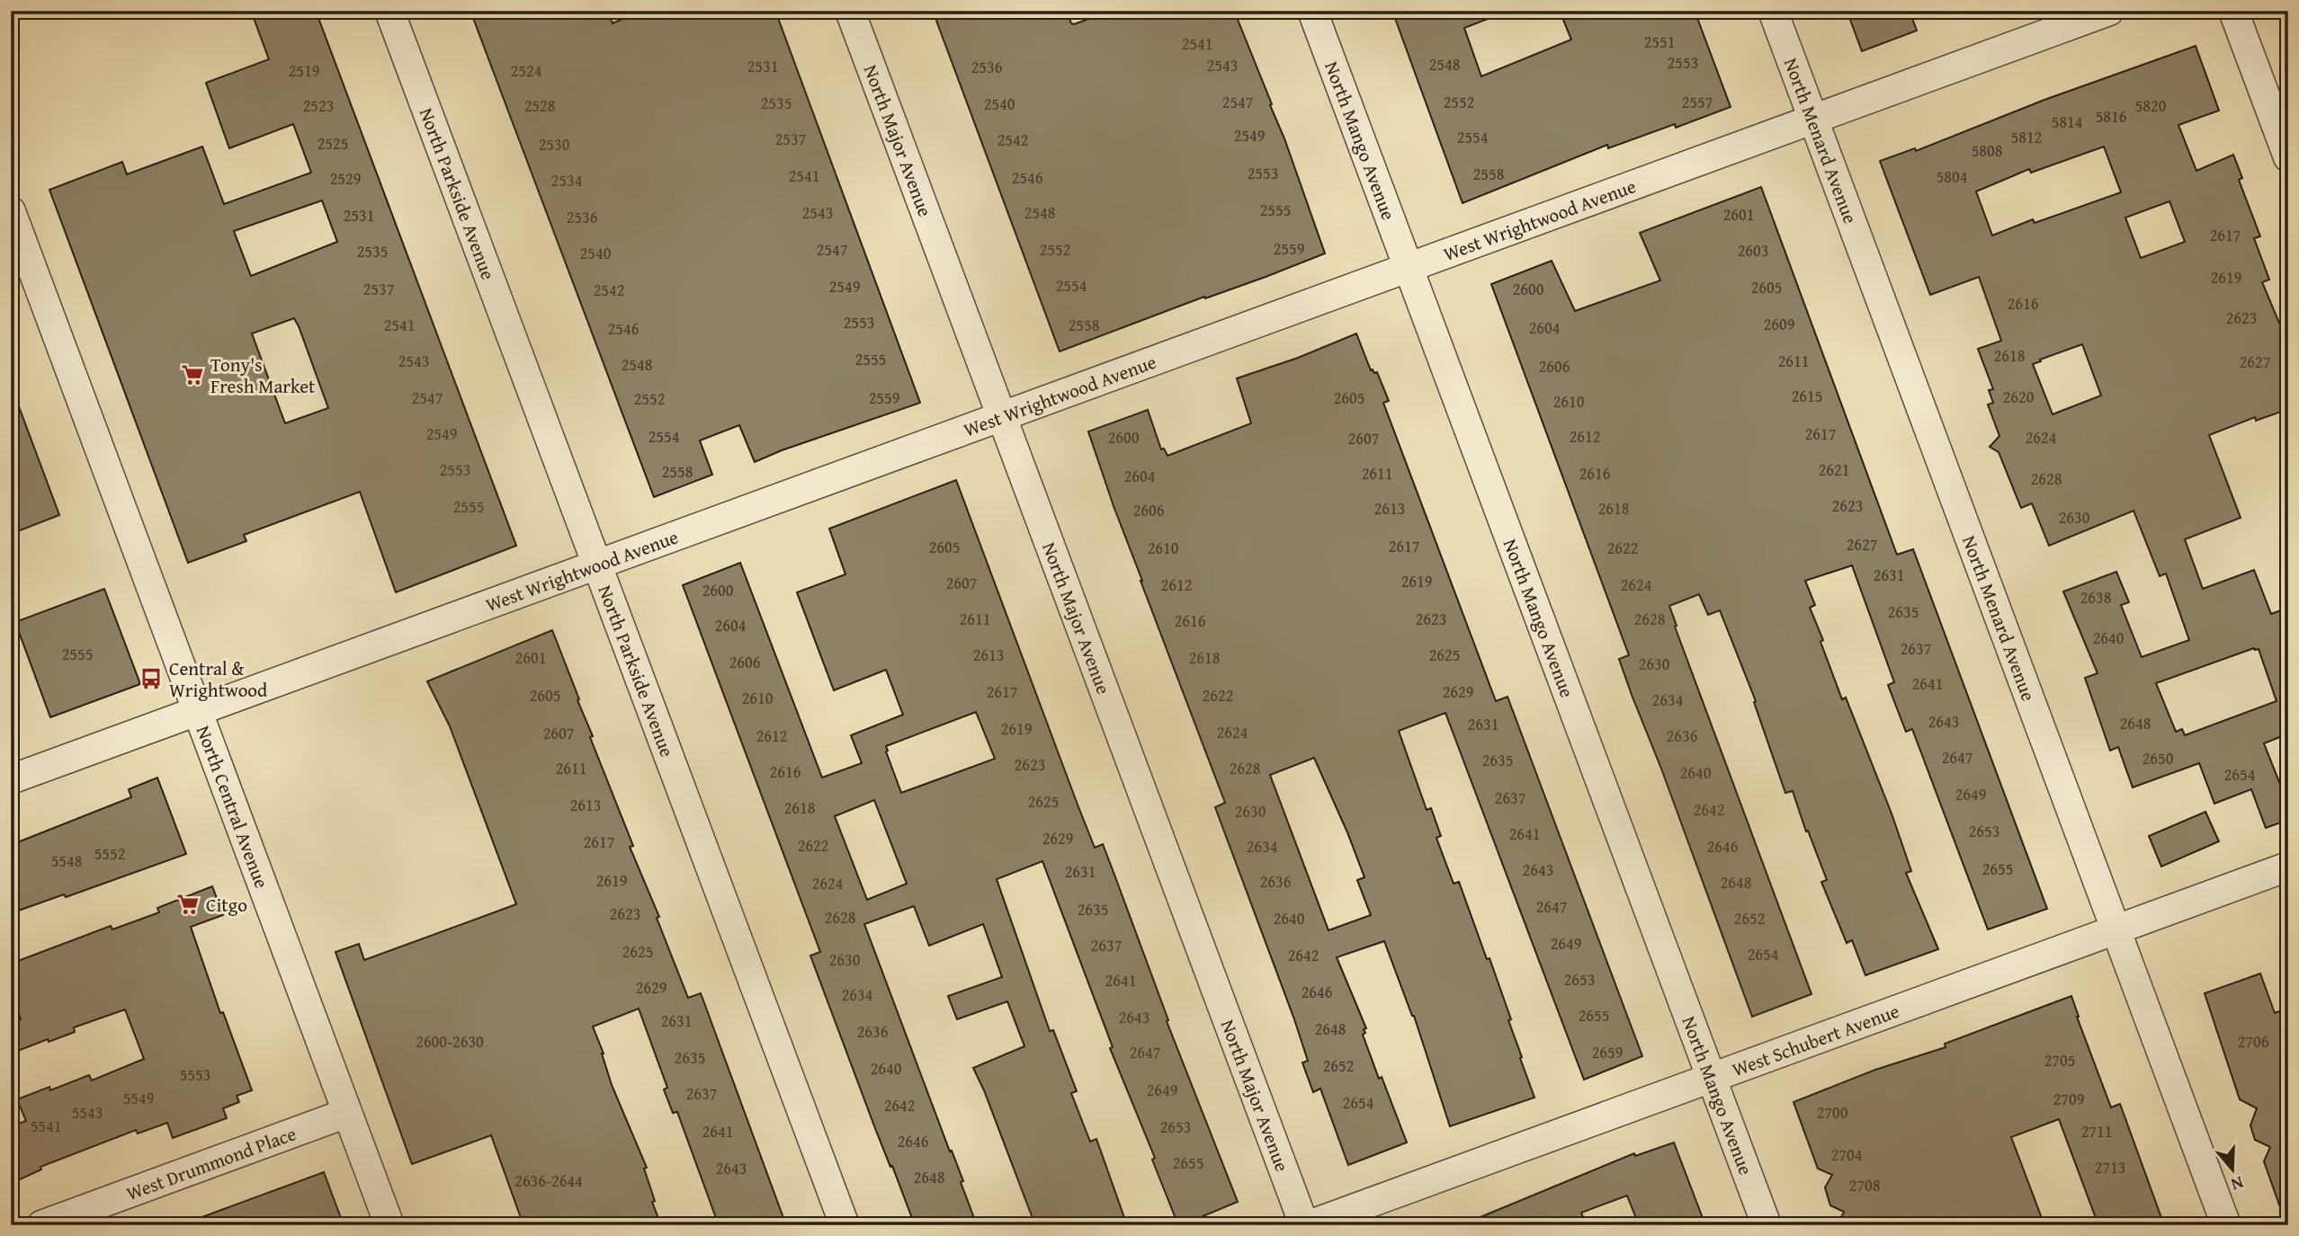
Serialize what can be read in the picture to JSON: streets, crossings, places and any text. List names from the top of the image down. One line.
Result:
{"streets":{"street":["North Major Avenue","North Mango Avenue","North Menard Avenue","North Parkside Avenue","West Wrightwood Avenue","North Central Avenue","West Schubert Avenue","West Drummond Place"]},"crossings":[["North Major Avenue","West Wrightwood Avenue"],["North Major Avenue","West Schubert Avenue"],["North Mango Avenue","West Wrightwood Avenue"],["North Mango Avenue","West Schubert Avenue"],["North Menard Avenue","West Wrightwood Avenue"],["North Menard Avenue","West Schubert Avenue"],["North Parkside Avenue","West Wrightwood Avenue"],["West Wrightwood Avenue","North Central Avenue"],["North Central Avenue","West Drummond Place"]],"places":{"supermarket":["Tony's Fresh Market","Citgo"],"bus stop":["Central & Wrightwood"]},"house_numbers":["2551","2541","2553","2548","2543","2531","2536","2519","2524","2547","2552","2557","2535","2540","2523","2528","5820","5816","5814","2549","2554","5812","2537","2542","2525","2530","5808","2553","2558","2541","5804","2546","2529","2534","2555","2543","2548","2601","2531","2536","2617","2559","2547","2552","2603","2535","2540","2619","2554","2549","2605","2537","2600","2542","2616","2623","2553","2609","2541","2558","2604","2546","2618","2555","2543","2611","2627","2548","2606","2615","2620","2547","2559","2605","2552","2610","2549","2617","2554","2612","2600","2624","2607","2553","2621","2558","2611","2616","2604","2628","2623","2555","2613","2618","2606","2630","2627","2617","2605","2610","2622","2631","2619","2607","2612","2624","2600","2638","2635","2611","2623","2628","2616","2604","2640","2637","2555","2613","2625","2601","2618","2606","2630","2641","2617","2629","2605","2622","2610","2634","2643","2648","2631","2619","2624","2607","2612","2636","2647","2650","2635","2623","2611","2628","2616","2640","2654","2649","2637","2625","2613","2618","2642","2630","2653","2641","2629","2617","2622","2634","2646","5552","5548","2655","2643","2631","2619","2636","2648","2624","2647","2635","2623","2628","2640","2652","2649","2637","2625","2654","2642","2630","2653","2641","2629","2646","2634","2655","2643","2631","2648","2636","2600-2630","2706","2647","2659","2635","2705","2652","2640","5553","2649","2637","5549","2709","2654","2642","5543","2700","5541","2653","2641","2711","2646","2704","2655","2713","2643","2648","2636-2644","2708"],"north":"bottom"}
